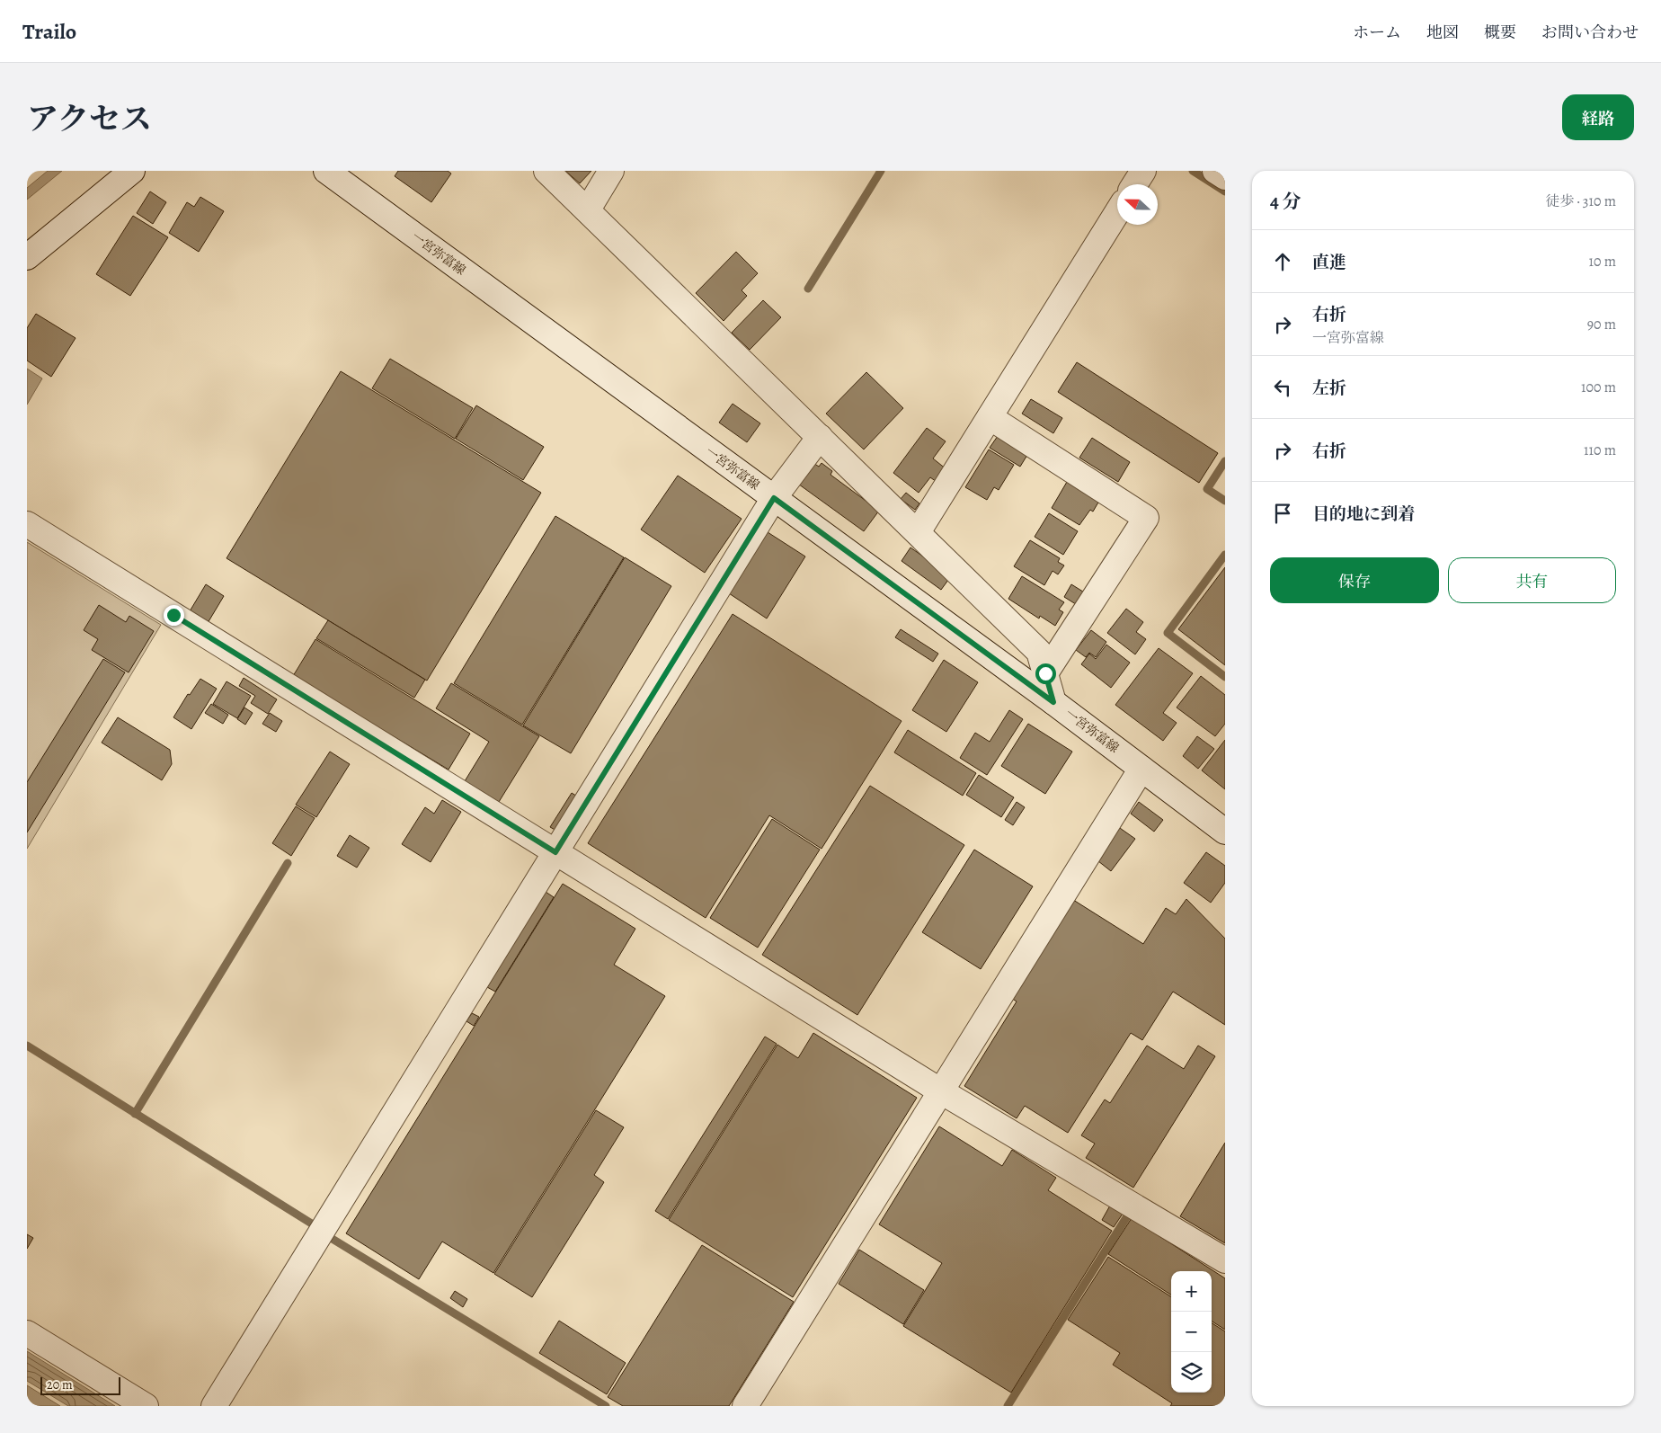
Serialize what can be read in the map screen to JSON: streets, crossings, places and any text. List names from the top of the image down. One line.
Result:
{"streets":{"street":["一宮弥富線"]},"scale_bar":"20 m","north":"left","page":{"header":"Trailo","nav":["ホーム","地図","概要","お問い合わせ"],"title":"アクセス","buttons":["経路",["保存","共有"]],"heading":["4 分","徒歩 · 310 m"],"list":[["直進","10 m"],["右折","一宮弥富線","90 m"],["左折","100 m"],["右折","110 m"],"目的地に到着"],"map_buttons":["+","−"],"scale":"20 m"}}
